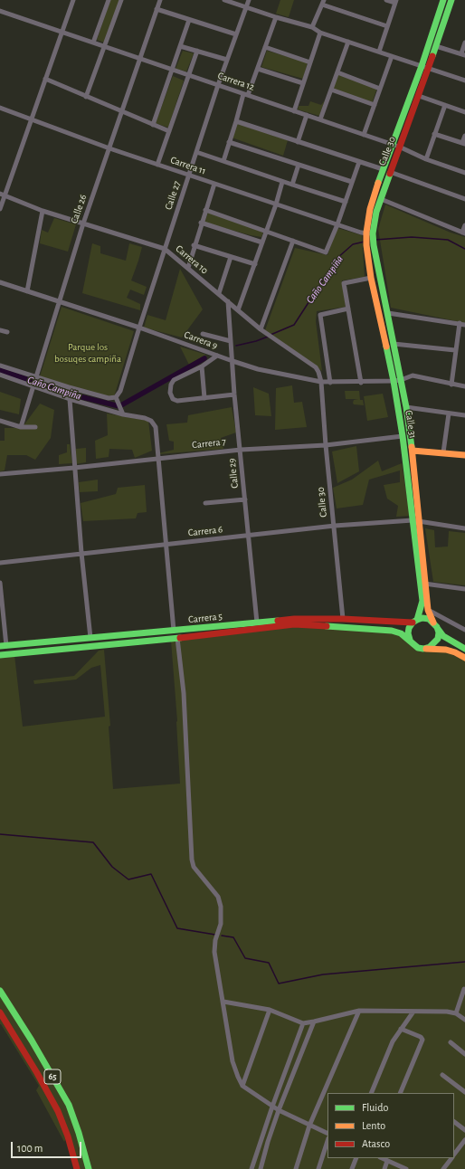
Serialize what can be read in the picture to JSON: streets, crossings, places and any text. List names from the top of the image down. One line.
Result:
{"streets":{"main road":["Calle 30","Calle 31","Carrera 5","65"],"street":["Carrera 12","Carrera 11","Calle 27","Calle 26","Carrera 10","Carrera 9","Carrera 7","Calle 29","Carrera 6"]},"crossings":[["Carrera 12","Calle 30"],["Carrera 12","Calle 27"],["Carrera 12","Calle 26"],["Calle 30","Carrera 11"],["Calle 30","Carrera 10"],["Calle 30","Carrera 9"],["Calle 30","Calle 31"],["Calle 30","Carrera 7"],["Calle 30","Carrera 6"],["Calle 30","Carrera 5"],["Carrera 11","Calle 27"],["Carrera 11","Calle 26"],["Calle 27","Carrera 10"],["Calle 27","Carrera 9"],["Calle 26","Carrera 10"],["Calle 26","Carrera 9"],["Carrera 10","Carrera 9"],["Carrera 10","Calle 29"],["Carrera 9","Calle 31"],["Carrera 9","Calle 29"],["Calle 31","Carrera 7"],["Calle 31","Carrera 6"],["Calle 31","Carrera 5"],["Carrera 7","Calle 29"],["Calle 29","Carrera 6"],["Calle 29","Carrera 5"]],"water":["Caño Campiña"],"parks":["Parque los bosuqes campiña"],"legend":["Fluido","Lento","Atasco"],"scale_bar":"100 m"}
